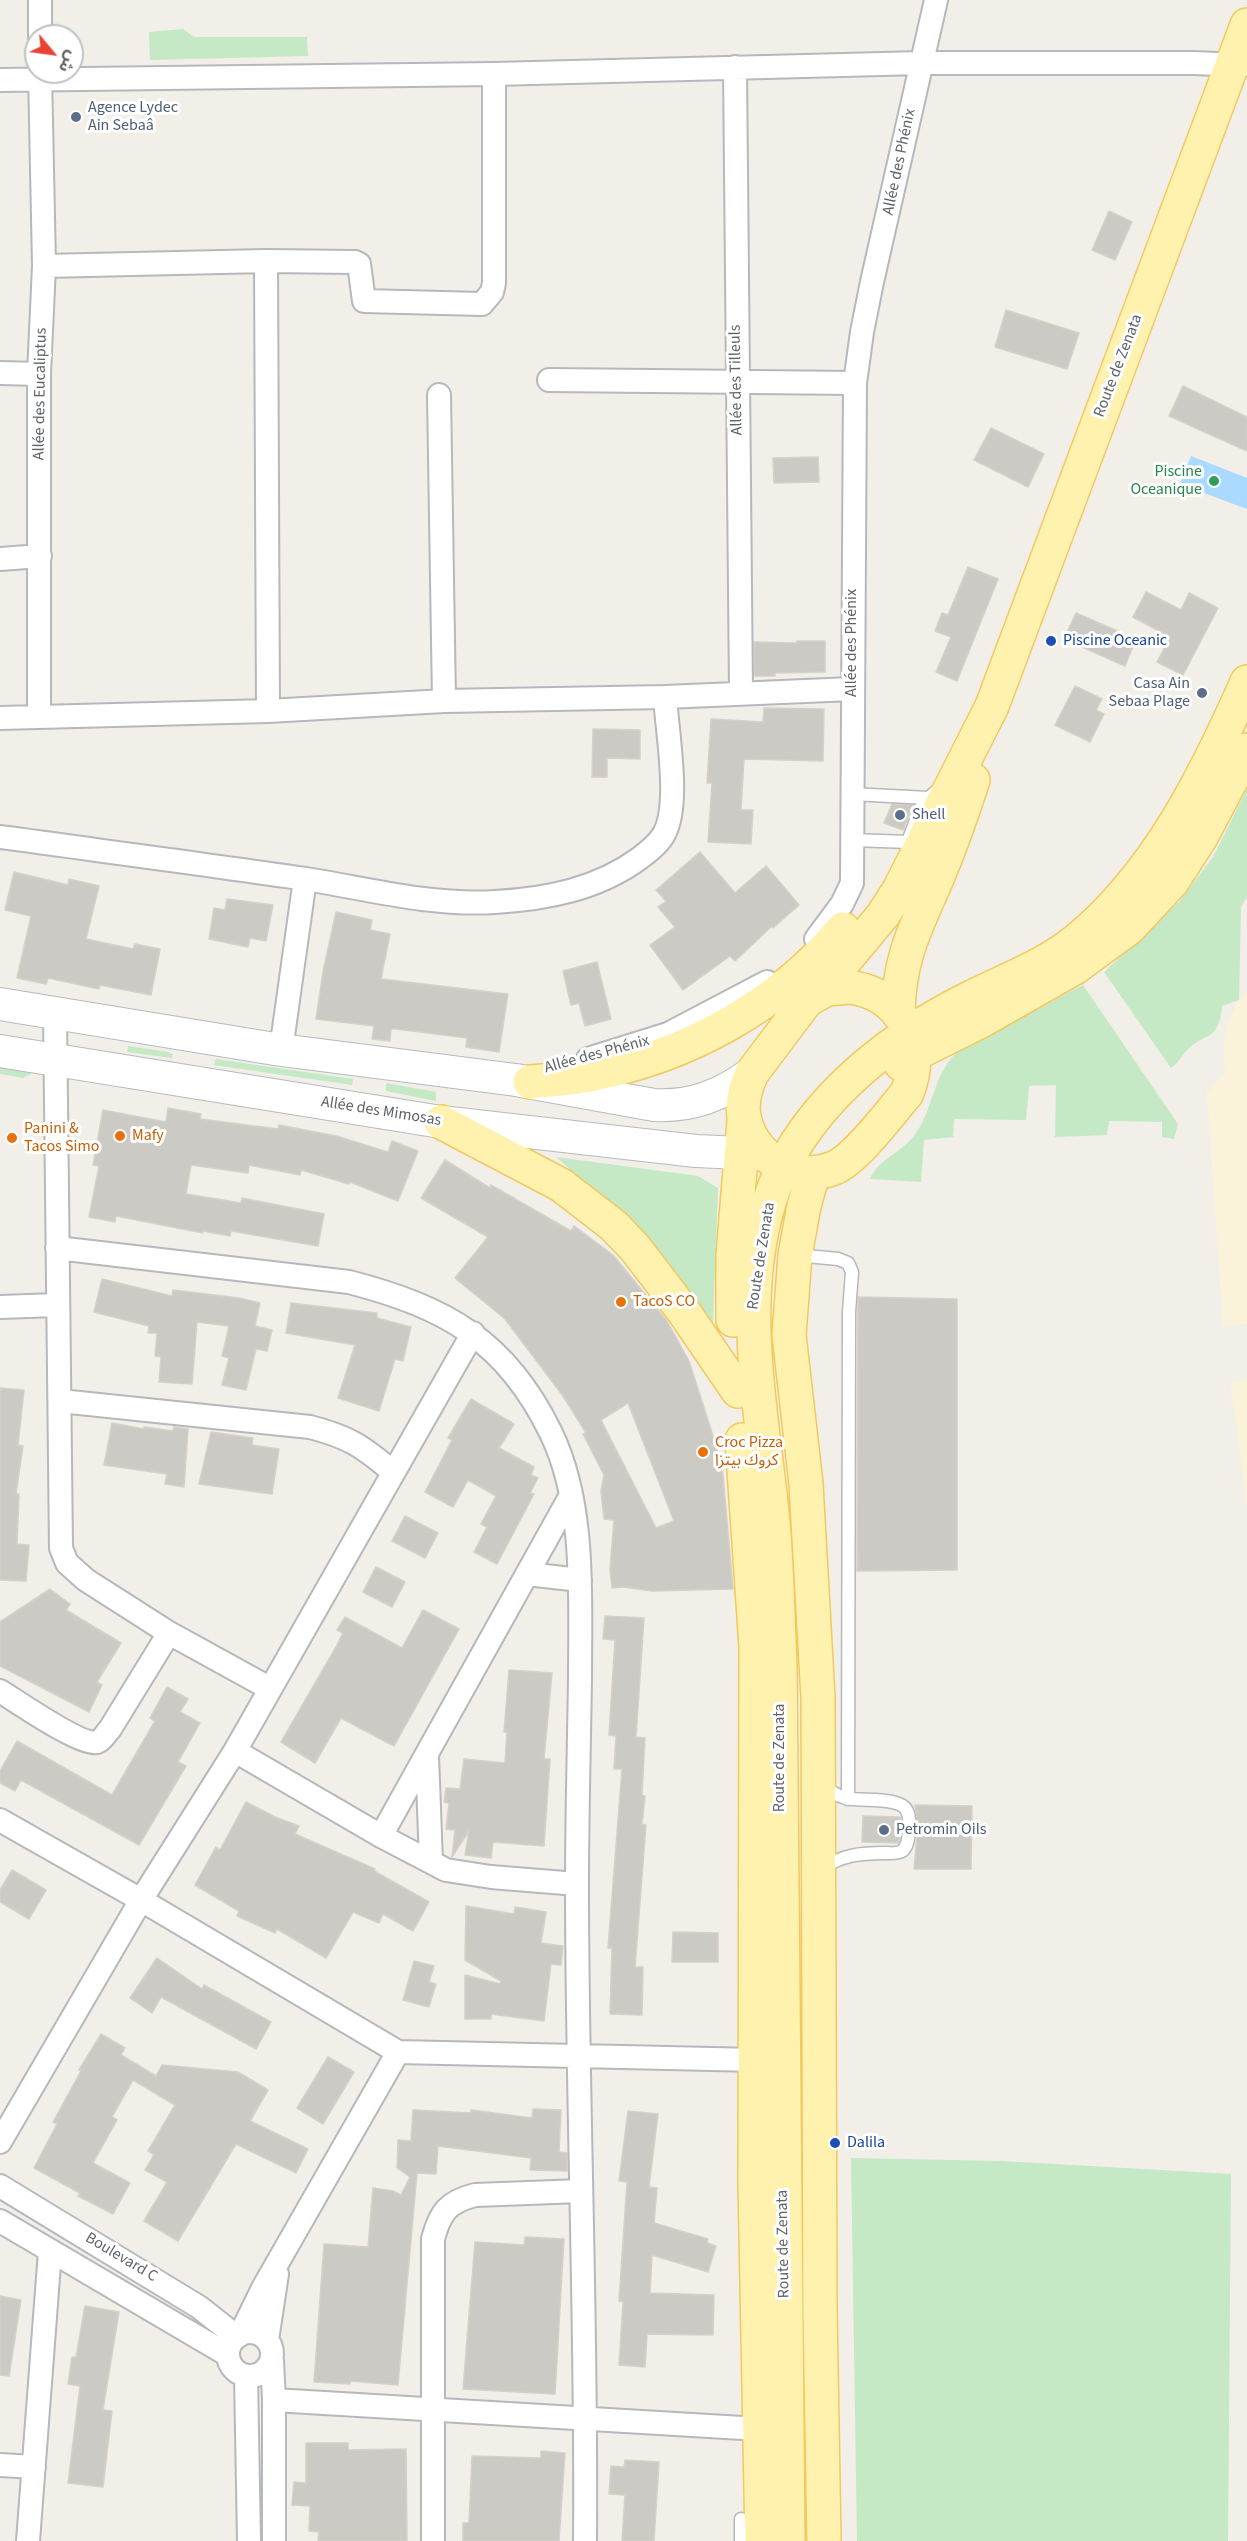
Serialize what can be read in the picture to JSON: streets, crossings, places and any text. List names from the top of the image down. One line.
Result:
{"streets":{"main road":["Route de Zenata","Allée des Mimosas"],"street":["Allée des Phénix","Allée des Tilleuls","Allée des Eucaliptus","Boulevard C"]},"crossings":[["Route de Zenata","Allée des Mimosas"]],"places":["Agence Lydec Ain Sebaâ","Piscine Oceanique","Piscine Oceanic","Casa Ain Sebaa Plage","Shell","Mafy","Panini & Tacos Simo","TacoS CO","Croc Pizza كروك بيتزا","Petromin Oils","Dalila"],"north":"bottom right"}
